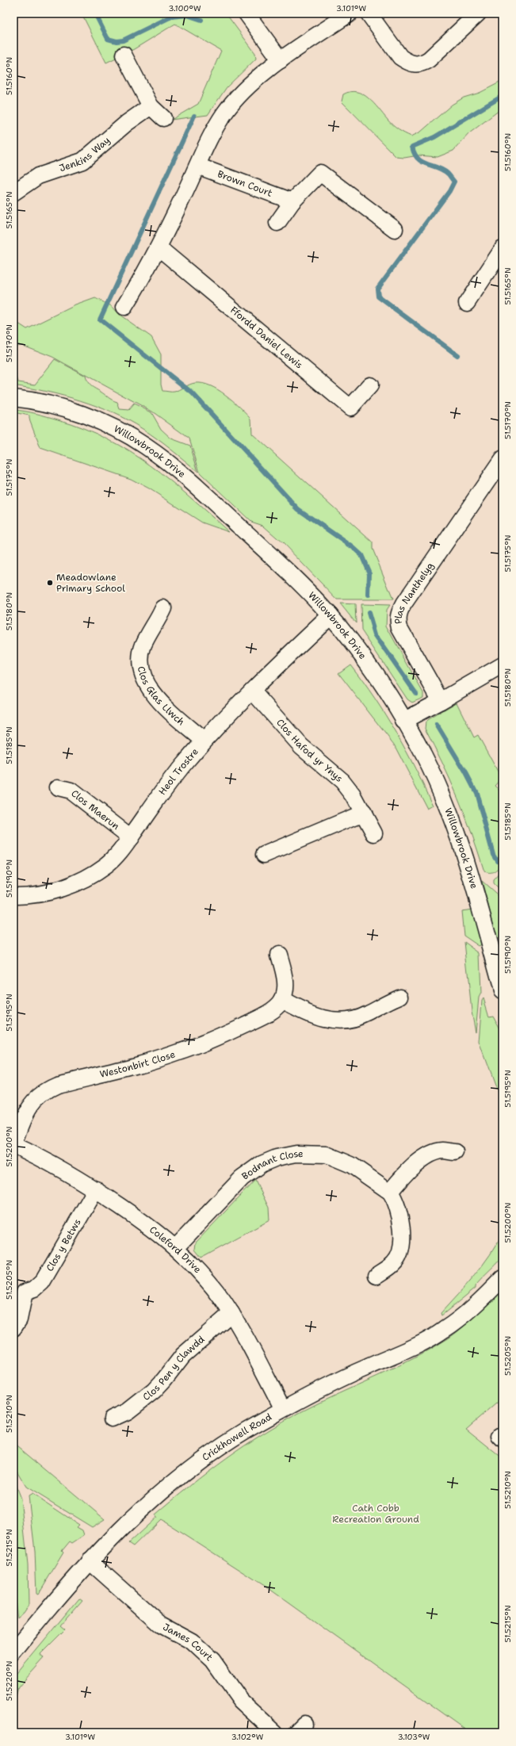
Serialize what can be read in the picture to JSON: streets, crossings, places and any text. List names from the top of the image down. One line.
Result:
{"streets":{"street":["Jenkins Way","Brown Court","Ffordd Daniel Lewis","Willowbrook Drive","Plas Nanthelyg","Clos Glas Llwch","Clos Hafod yr Ynys","Heol Trostre","Clos Maerun","Westonbirt Close","Bodnant Close","Clos y Betws","Coleford Drive","Clos Pen y Clawdd","Crickhowell Road","James Court"]},"crossings":[["Willowbrook Drive","Heol Trostre"],["Clos Glas Llwch","Heol Trostre"],["Clos Hafod yr Ynys","Heol Trostre"],["Heol Trostre","Clos Maerun"],["Westonbirt Close","Coleford Drive"],["Bodnant Close","Coleford Drive"],["Clos y Betws","Coleford Drive"],["Coleford Drive","Clos Pen y Clawdd"],["Coleford Drive","Crickhowell Road"],["Crickhowell Road","James Court"]],"parks":["Cath Cobb Recreation Ground"],"places":["Meadowlane Primary School"],"coordinates":["3.100°W","3.101°W","51.5160°N","51.5165°N","51.5170°N","51.5175°N","51.5180°N","51.5185°N","51.5190°N","51.5195°N","51.5200°N","51.5205°N","51.5210°N","51.5215°N","51.5220°N","3.102°W","3.103°W"]}
